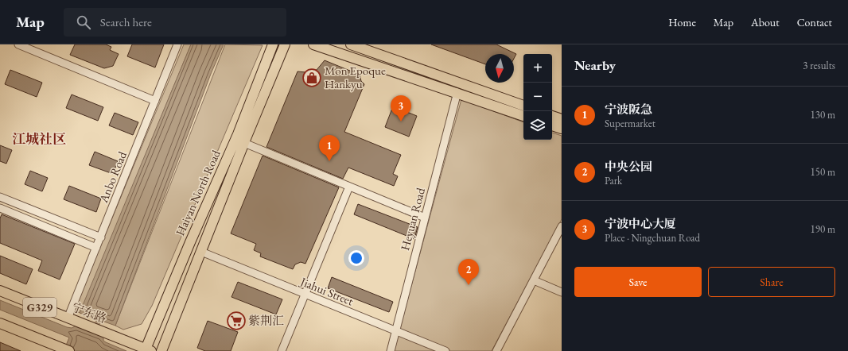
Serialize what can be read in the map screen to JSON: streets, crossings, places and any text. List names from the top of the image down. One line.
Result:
{"streets":{"main road":["Haiyan North Road","G329","宁东路"],"street":["Anbo Road","Heyuan Road","Jiahui Street"]},"crossings":[["Anbo Road","宁东路"],["Haiyan North Road","Jiahui Street"],["Haiyan North Road","宁东路"],["Heyuan Road","Jiahui Street"]],"districts":["江城社区"],"places":{"shop":["Mon Epoque Hankyu"],"supermarket":["紫荆汇"]},"north":"bottom","page":{"header":"Map","search":"Search here","nav":["Home","Map","About","Contact"],"heading":["Nearby","3 results"],"map_buttons":["+","−"],"list":[{"mark":"1","name":"宁波阪急","note":"Supermarket","value":"130 m"},{"mark":"2","name":"中央公园","note":"Park","value":"150 m"},{"mark":"3","name":"宁波中心大厦","note":"Place · Ningchuan Road","value":"190 m"}],"pins":["3","1","2"],"buttons":["Save","Share"]}}
